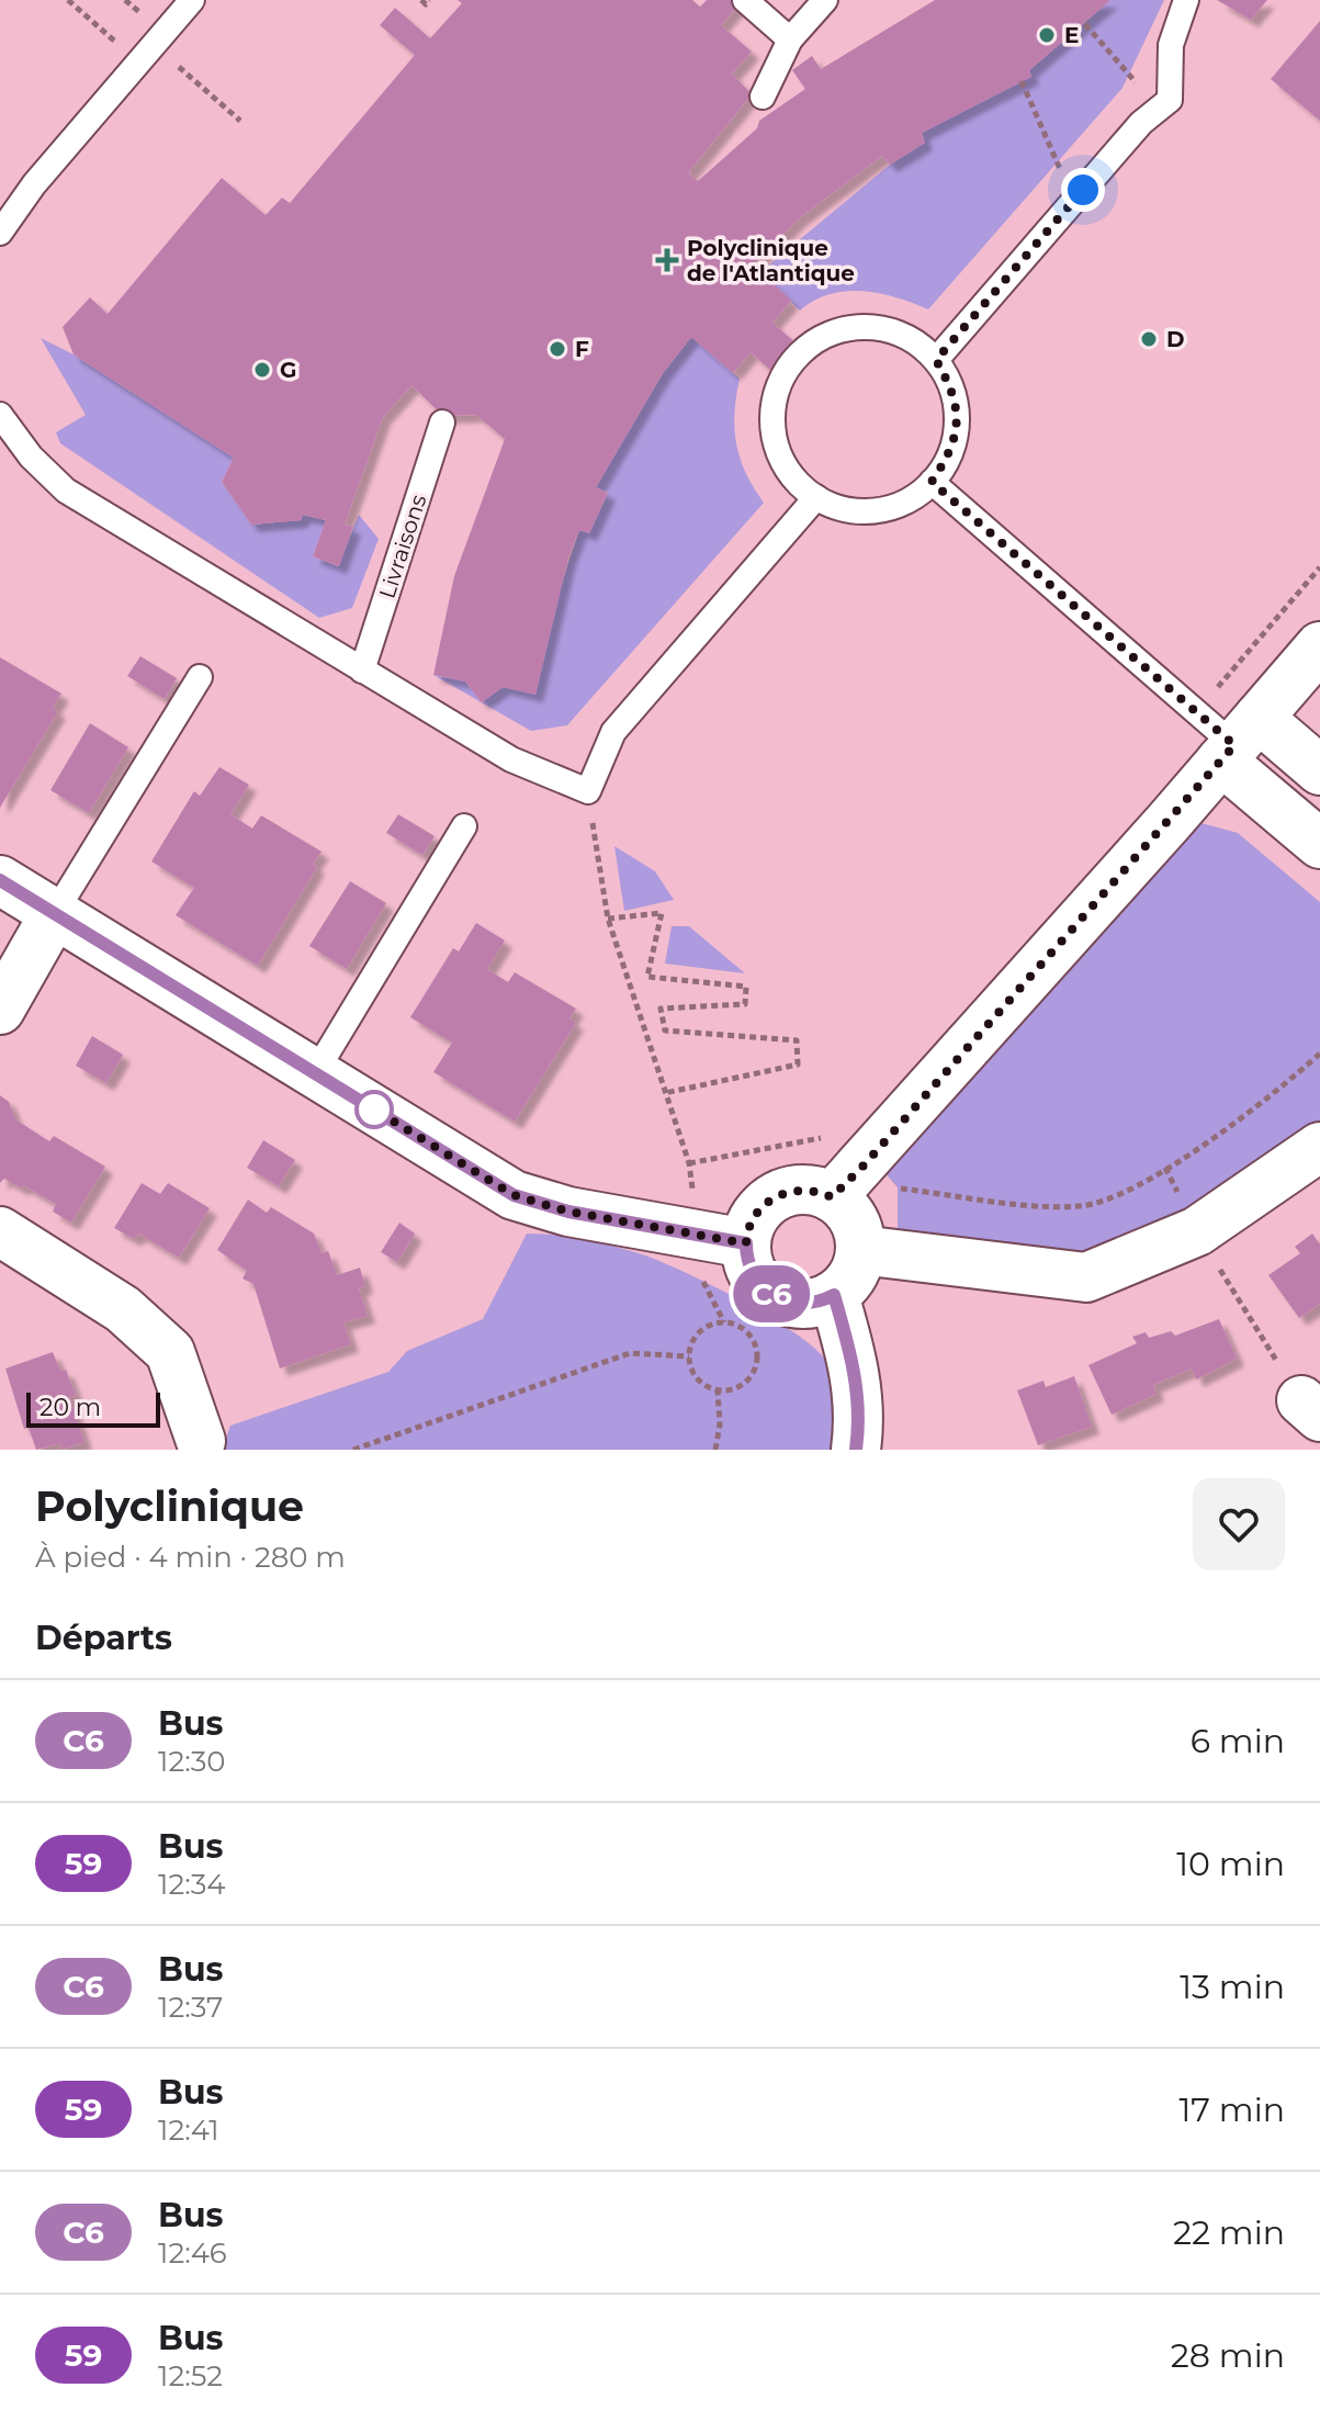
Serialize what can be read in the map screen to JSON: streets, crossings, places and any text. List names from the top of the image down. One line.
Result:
{"streets":{"lane":["Livraisons"]},"places":{"other":["E","D","F","G"],"health":["Polyclinique de l'Atlantique"]},"lines":["bus line C6"],"scale_bar":"20 m","page":{"on_map":"C6","scale":"20 m","heading":[["Polyclinique","À pied · 4 min · 280 m"],"Départs"],"list":[{"mark":"C6","name":"Bus","note":"12:30","value":"6 min"},{"mark":"59","name":"Bus","note":"12:34","value":"10 min"},{"mark":"C6","name":"Bus","note":"12:37","value":"13 min"},{"mark":"59","name":"Bus","note":"12:41","value":"17 min"},{"mark":"C6","name":"Bus","note":"12:46","value":"22 min"},{"mark":"59","name":"Bus","note":"12:52","value":"28 min"}]}}
